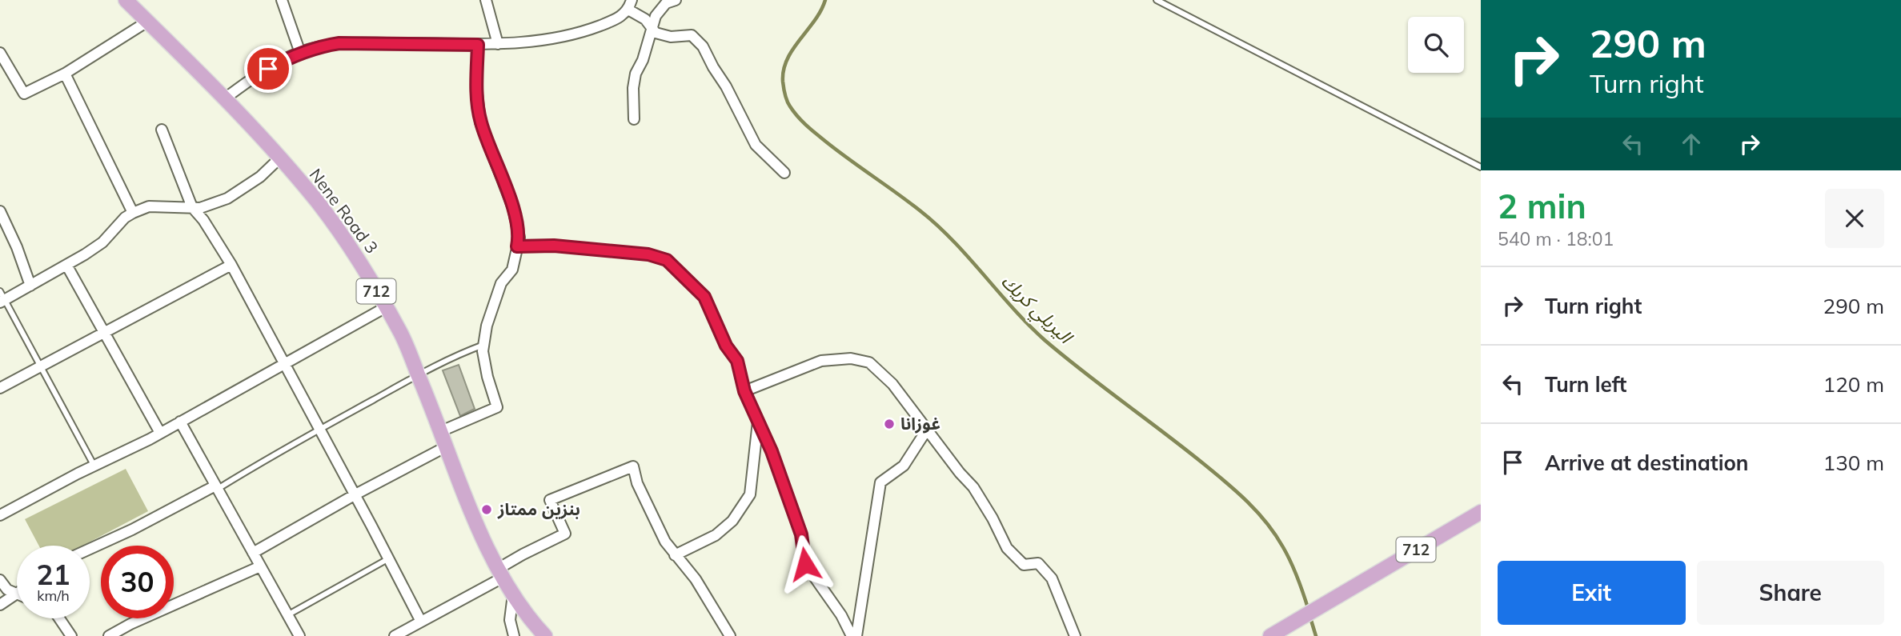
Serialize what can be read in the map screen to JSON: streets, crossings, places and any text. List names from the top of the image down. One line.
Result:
{"streets":{"main road":["Nene Road 3","712"]},"water":["اليريلي كريك"],"places":["غوزانا","بنزين ممتاز"],"page":{"turn":["290 m","Turn right"],"heading":["2 min","540 m · 18:01"],"list":[{"name":"Turn right","value":"290 m"},{"name":"Turn left","value":"120 m"},{"name":"Arrive at destination","value":"130 m"}],"speed":"21 km/h","limit":"30","buttons":["Exit","Share"]}}
